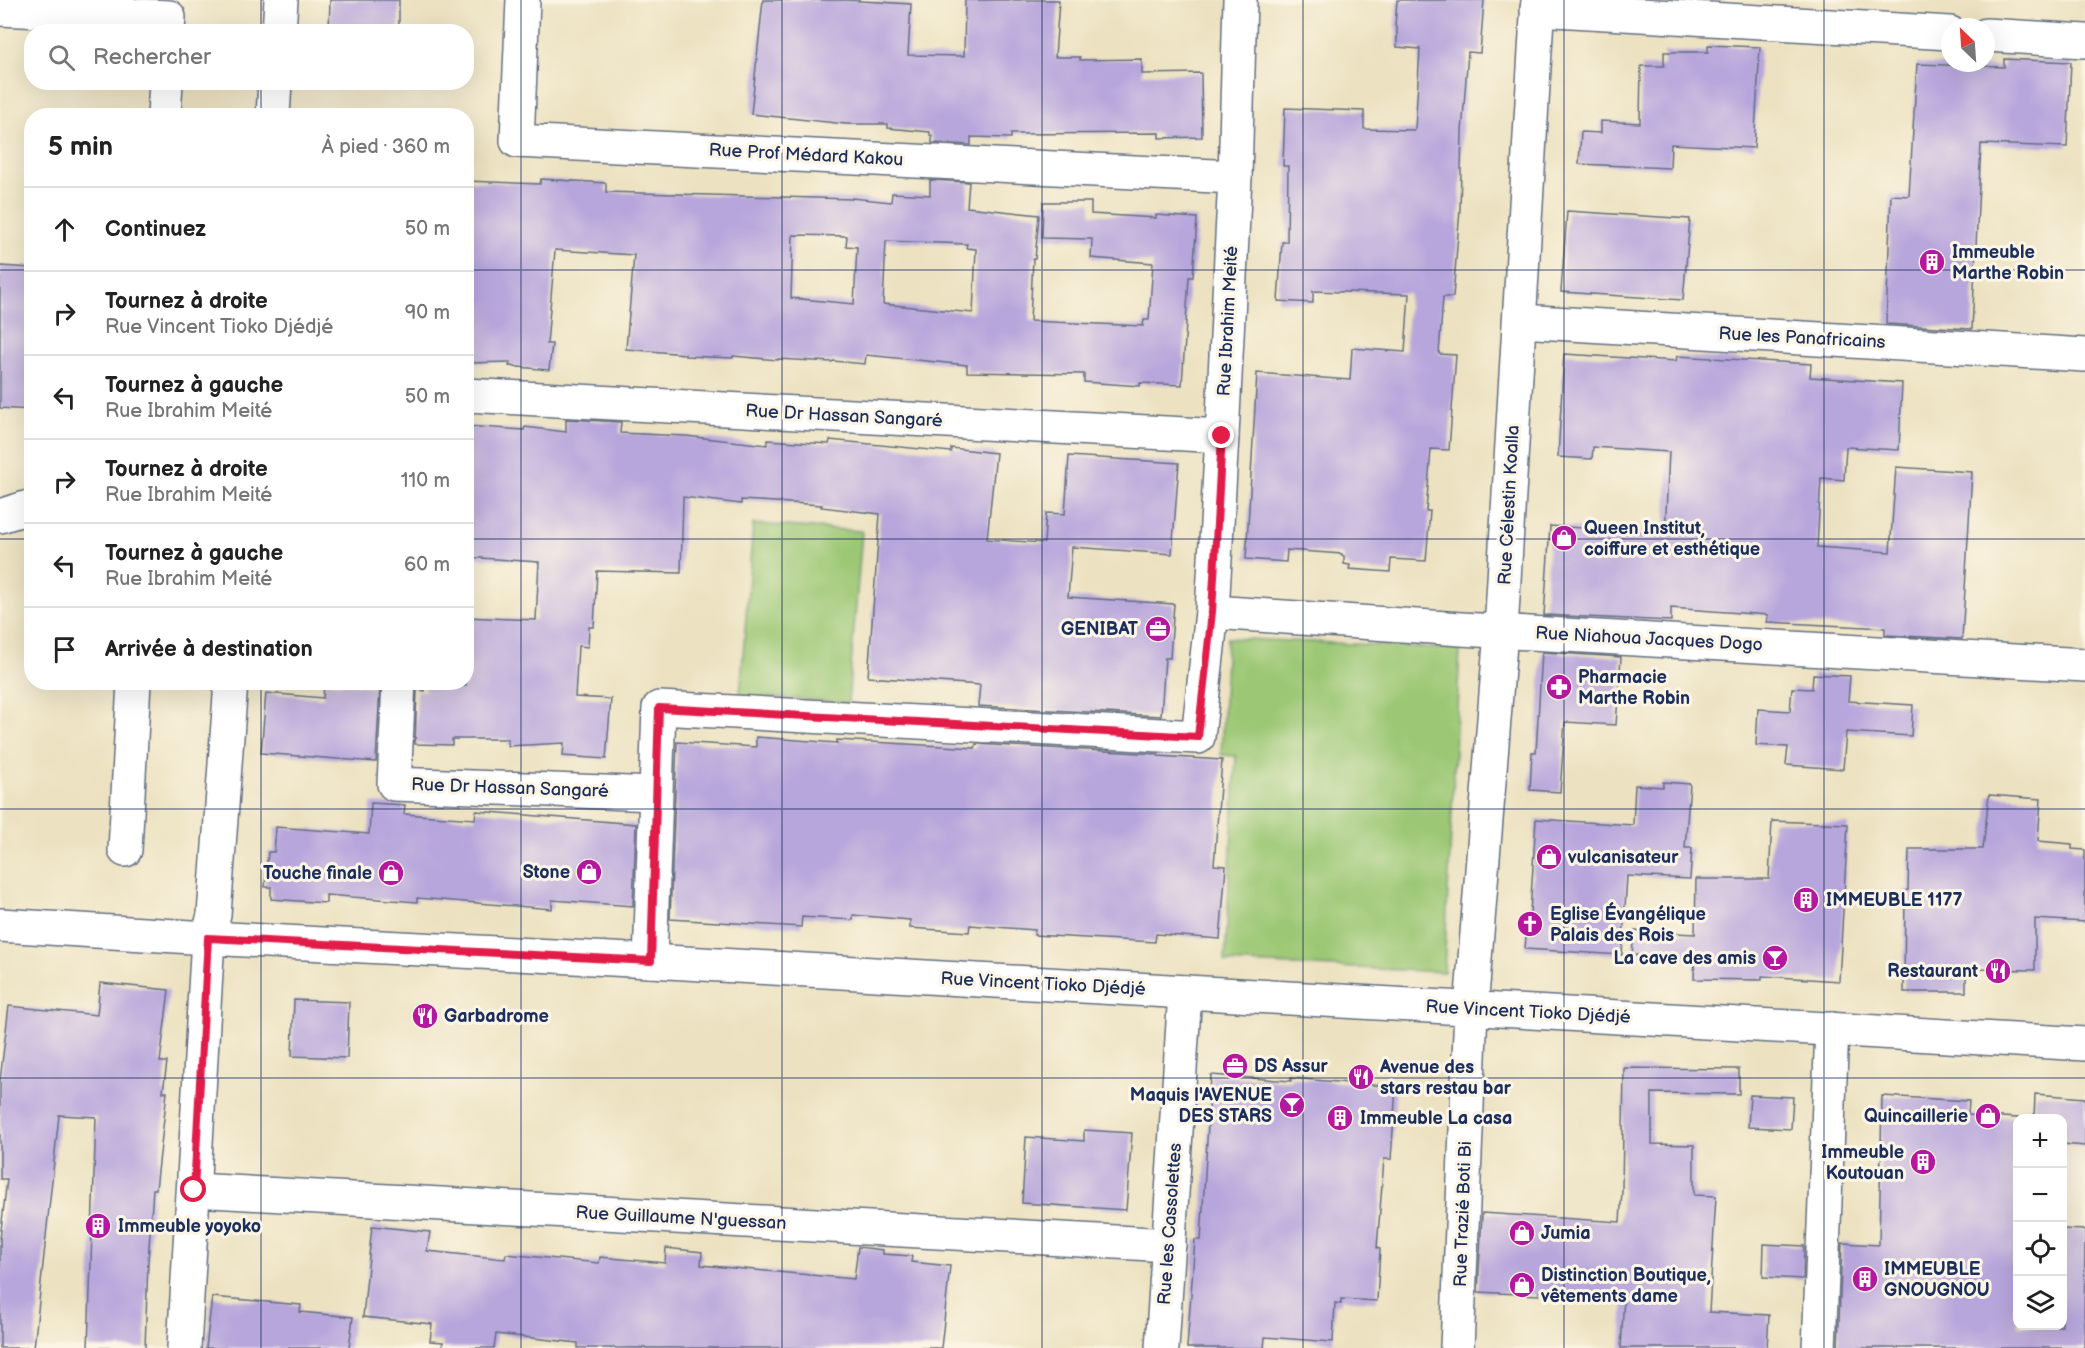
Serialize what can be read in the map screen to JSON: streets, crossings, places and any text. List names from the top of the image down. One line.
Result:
{"streets":{"street":["Rue Prof Médard Kakou","Rue Ibrahim Meité","Rue les Panafricains","Rue Dr Hassan Sangaré","Rue Célestin Koalla","Rue Niahoua Jacques Dogo","Rue Vincent Tioko Djédjé","Rue Trazié Boti Bi","Rue Guillaume N'guessan","Rue les Cassolettes"]},"crossings":[["Rue Prof Médard Kakou","Rue Ibrahim Meité"],["Rue Ibrahim Meité","Rue Dr Hassan Sangaré"],["Rue Ibrahim Meité","Rue Niahoua Jacques Dogo"],["Rue Ibrahim Meité","Rue Vincent Tioko Djédjé"],["Rue les Panafricains","Rue Célestin Koalla"],["Rue Célestin Koalla","Rue Niahoua Jacques Dogo"],["Rue Célestin Koalla","Rue Vincent Tioko Djédjé"],["Rue Célestin Koalla","Rue Trazié Boti Bi"],["Rue Vincent Tioko Djédjé","Rue Trazié Boti Bi"],["Rue Vincent Tioko Djédjé","Rue les Cassolettes"],["Rue Guillaume N'guessan","Rue les Cassolettes"]],"places":{"building":["Immeuble Marthe Robin","IMMEUBLE 1177","Immeuble La casa","Immeuble Koutouan","Immeuble yoyoko","IMMEUBLE GNOUGNOU"],"shop":["Queen Institut, coiffure et esthétique","vulcanisateur","Stone","Touche finale","Quincaillerie","Jumia","Distinction Boutique, vêtements dame"],"office":["GENIBAT","DS Assur"],"pharmacy":["Pharmacie Marthe Robin"],"church":["Eglise Évangélique Palais des Rois"],"bar":["La cave des amis","Maquis l'AVENUE DES STARS"],"restaurant":["Restaurant","Garbadrome","Avenue des stars restau bar"]},"north":"top left","page":{"search":"Rechercher","heading":["5 min","À pied · 360 m"],"list":[["Continuez","50 m"],["Tournez à droite","Rue Vincent Tioko Djédjé","90 m"],["Tournez à gauche","Rue Ibrahim Meité","50 m"],["Tournez à droite","Rue Ibrahim Meité","110 m"],["Tournez à gauche","Rue Ibrahim Meité","60 m"],"Arrivée à destination"],"map_buttons":["+","−"]}}
